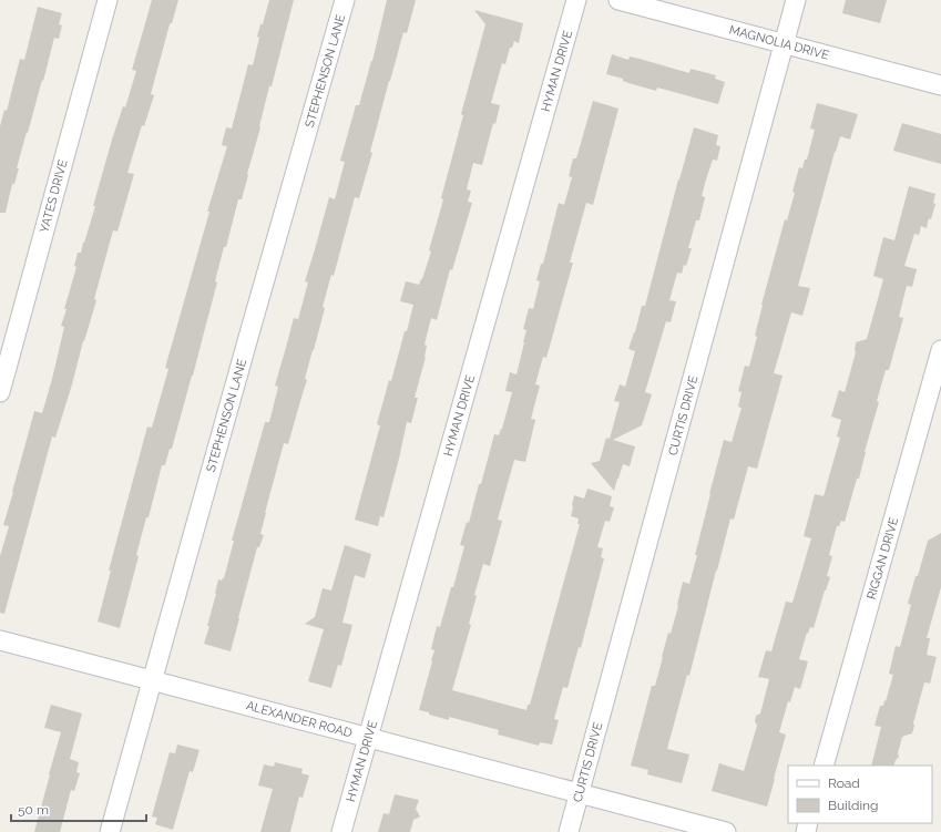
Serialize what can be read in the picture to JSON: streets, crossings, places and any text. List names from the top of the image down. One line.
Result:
{"streets":{"street":["MAGNOLIA DRIVE","STEPHENSON LANE","HYMAN DRIVE","YATES DRIVE","CURTIS DRIVE","RIGGAN DRIVE","ALEXANDER ROAD"]},"crossings":[["MAGNOLIA DRIVE","CURTIS DRIVE"],["STEPHENSON LANE","ALEXANDER ROAD"],["HYMAN DRIVE","ALEXANDER ROAD"],["CURTIS DRIVE","ALEXANDER ROAD"]],"legend":["Road","Building"],"scale_bar":"50 m"}
